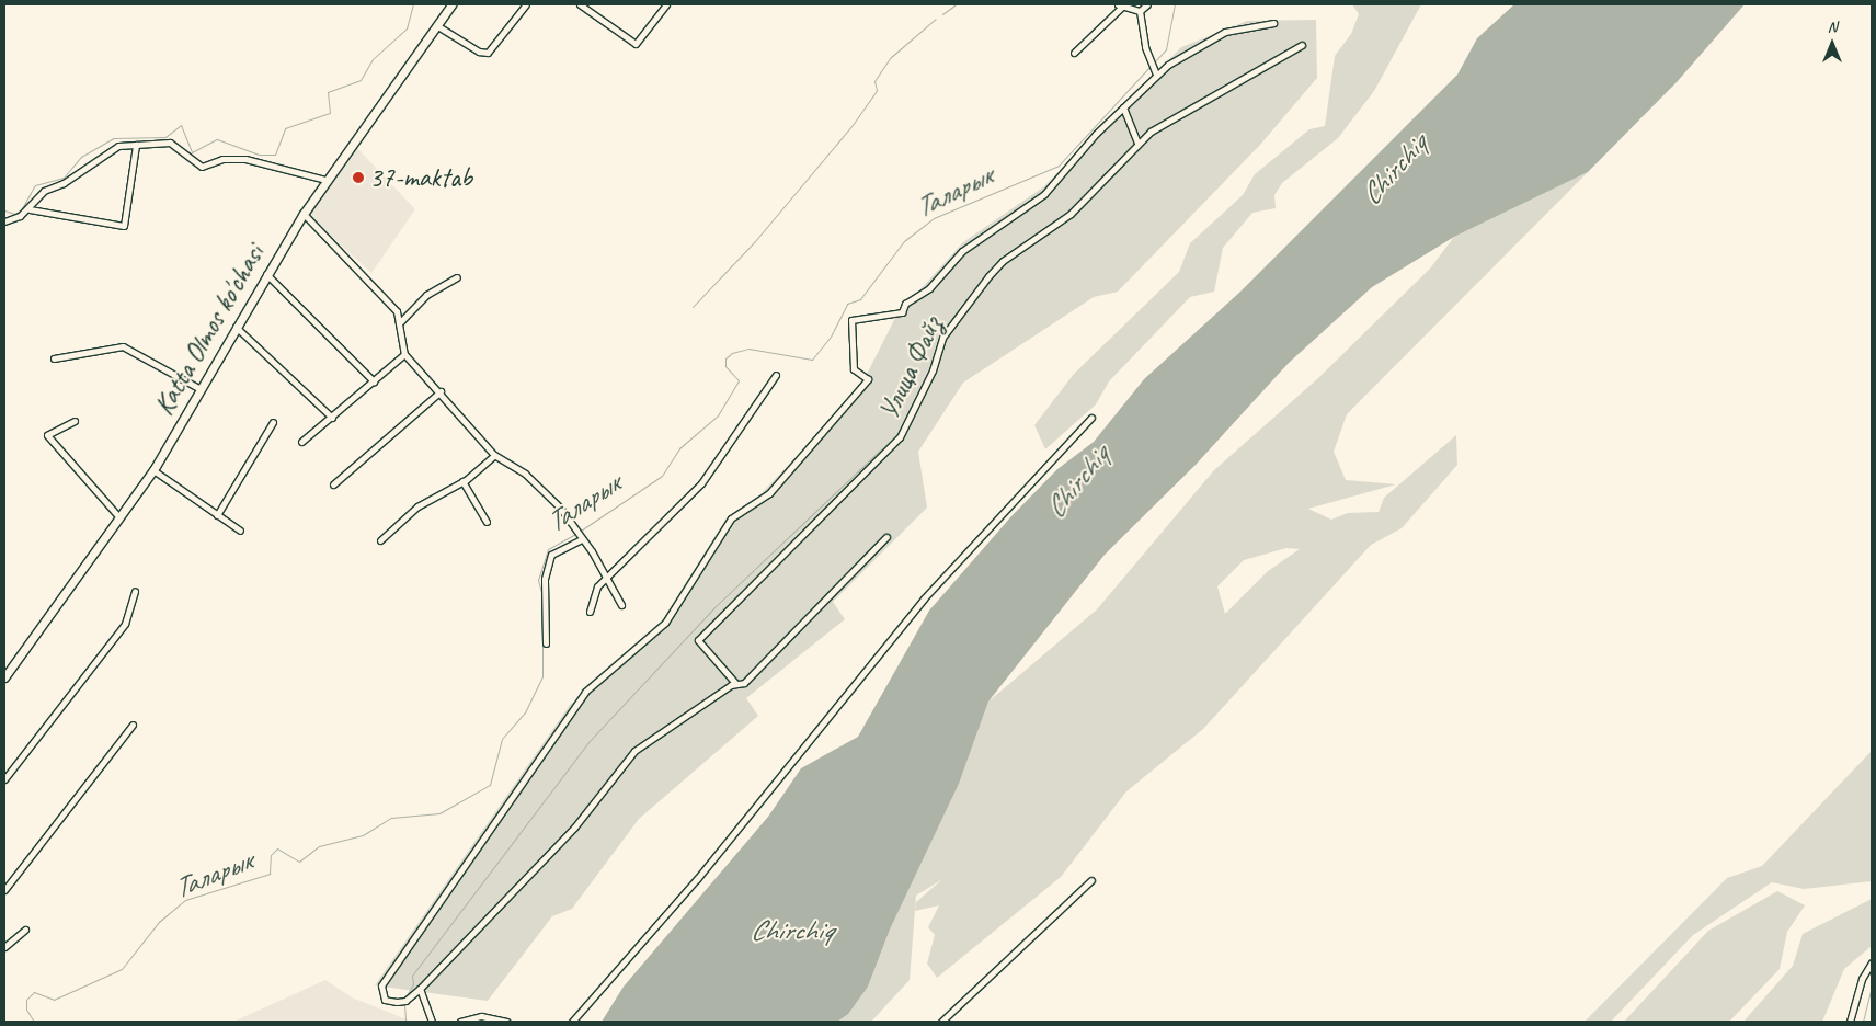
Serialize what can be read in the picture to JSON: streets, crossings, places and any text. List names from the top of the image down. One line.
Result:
{"streets":{"street":["Katta Olmos ko'chasi","Улица Файз"]},"water":["Chirchiq","Таларык"],"places":["37-maktab"],"north":"top"}
